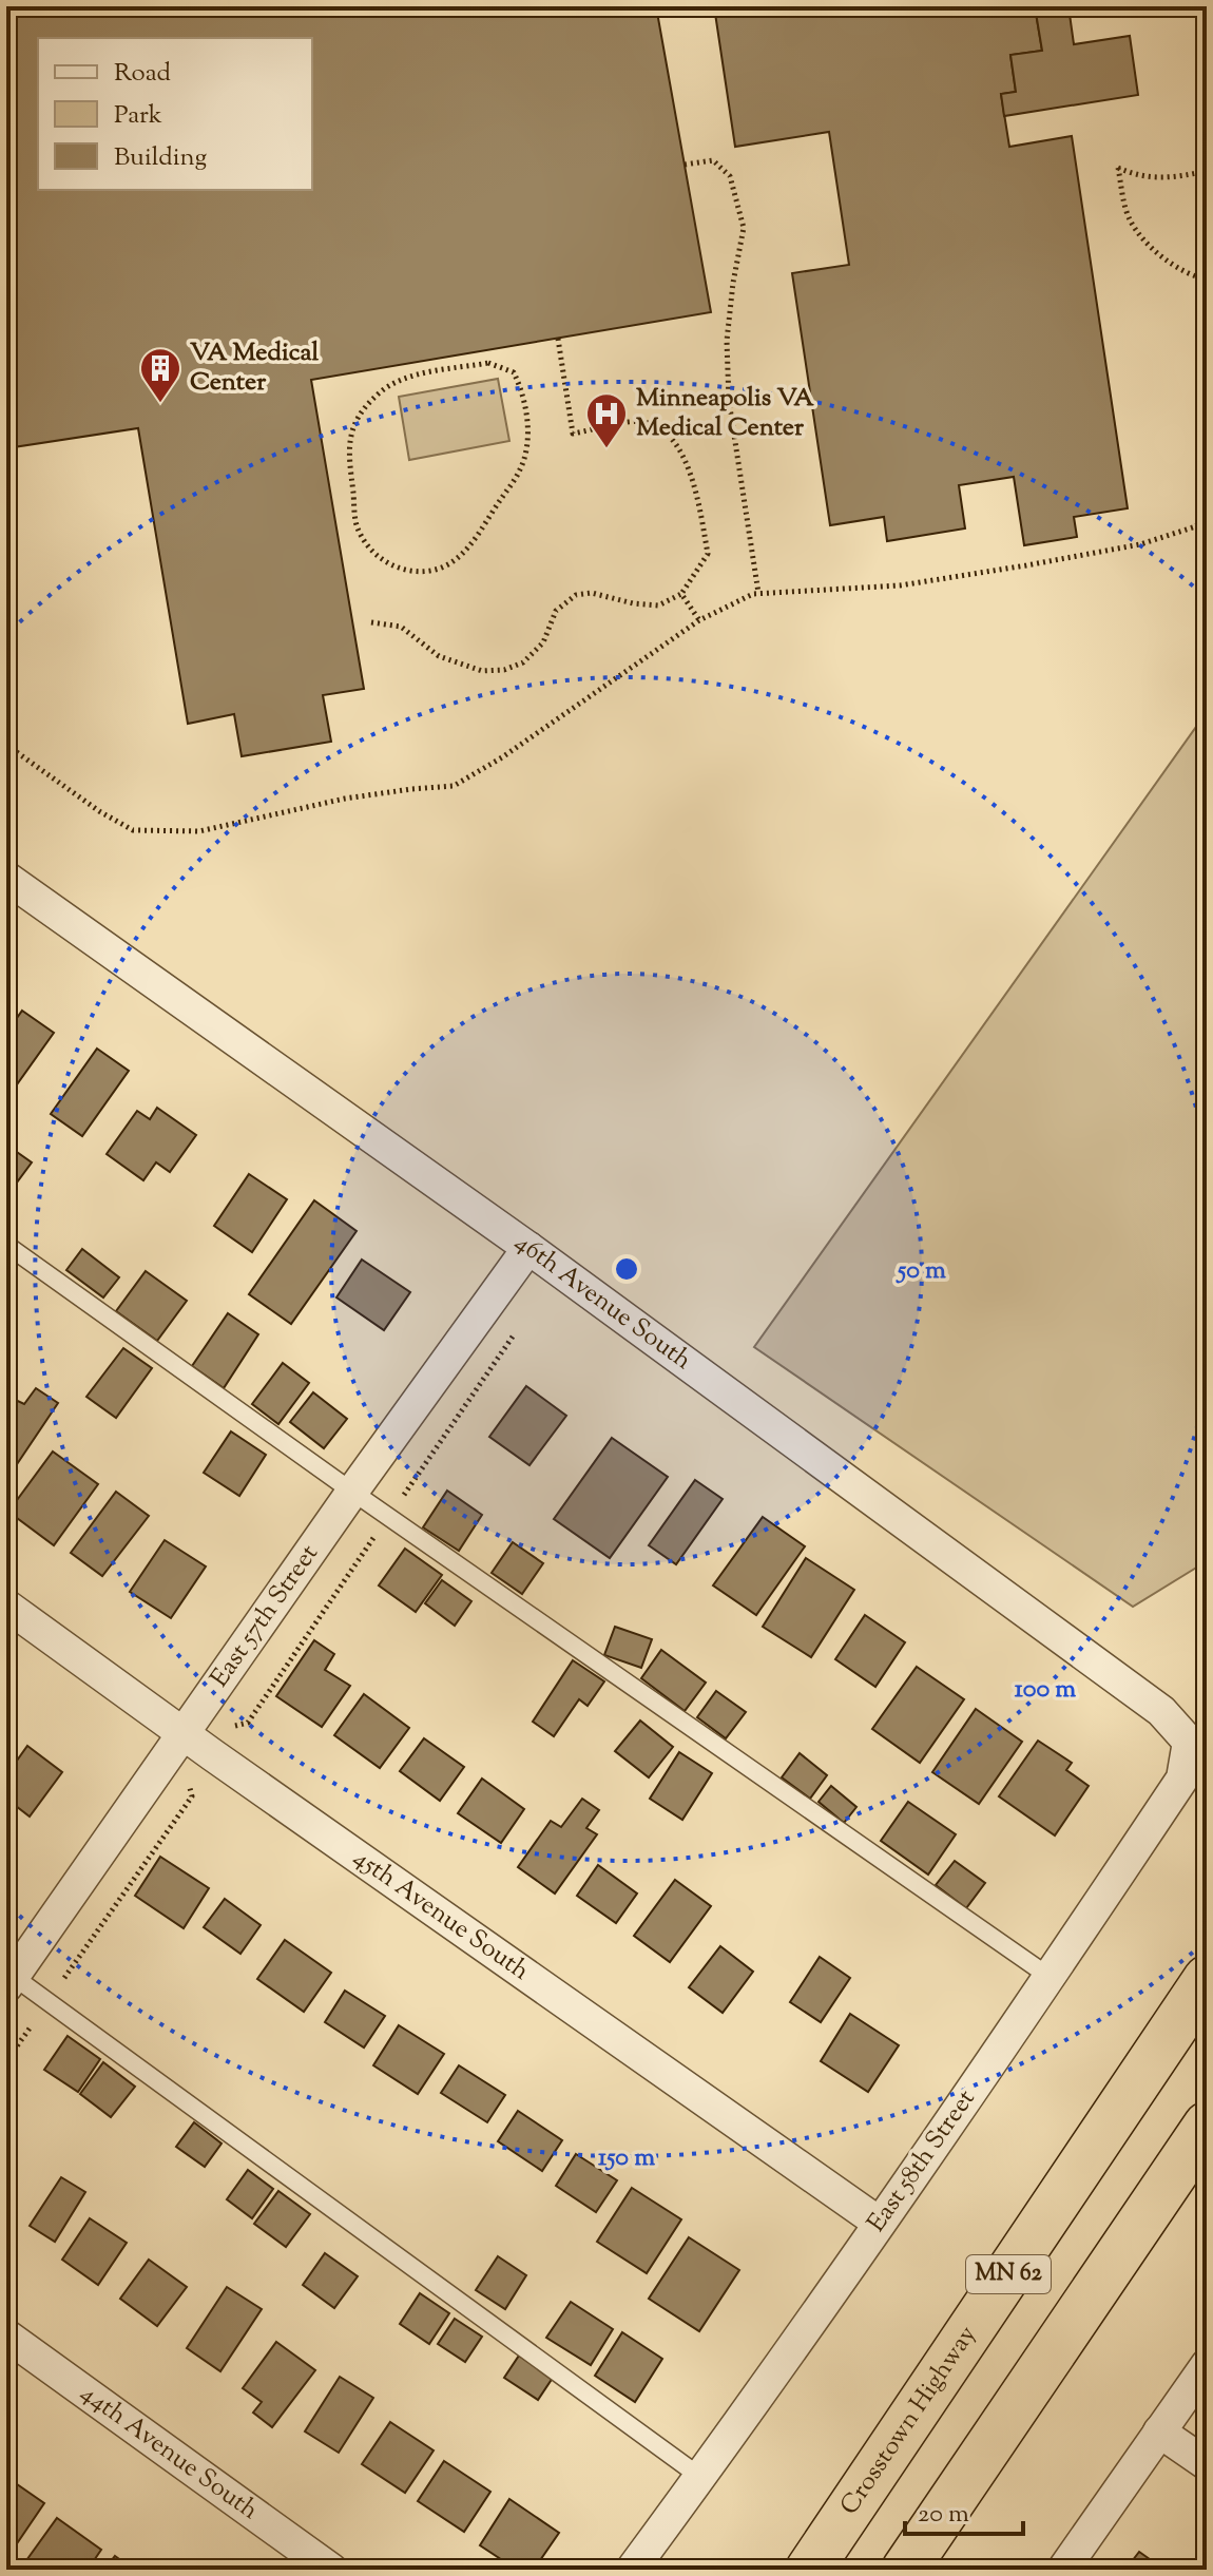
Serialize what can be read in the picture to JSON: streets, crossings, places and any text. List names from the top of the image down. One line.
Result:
{"streets":{"highway":["MN 62","Crosstown Highway"],"street":["46th Avenue South","East 57th Street","45th Avenue South","East 58th Street","44th Avenue South"]},"crossings":[["46th Avenue South","East 57th Street"],["46th Avenue South","East 58th Street"],["East 57th Street","45th Avenue South"],["45th Avenue South","East 58th Street"]],"places":{"building":["VA Medical Center"],"hospital":["Minneapolis VA Medical Center"]},"legend":["Road","Park","Building"],"scale_bar":"20 m","rings":["50 m","100 m","150 m"]}
